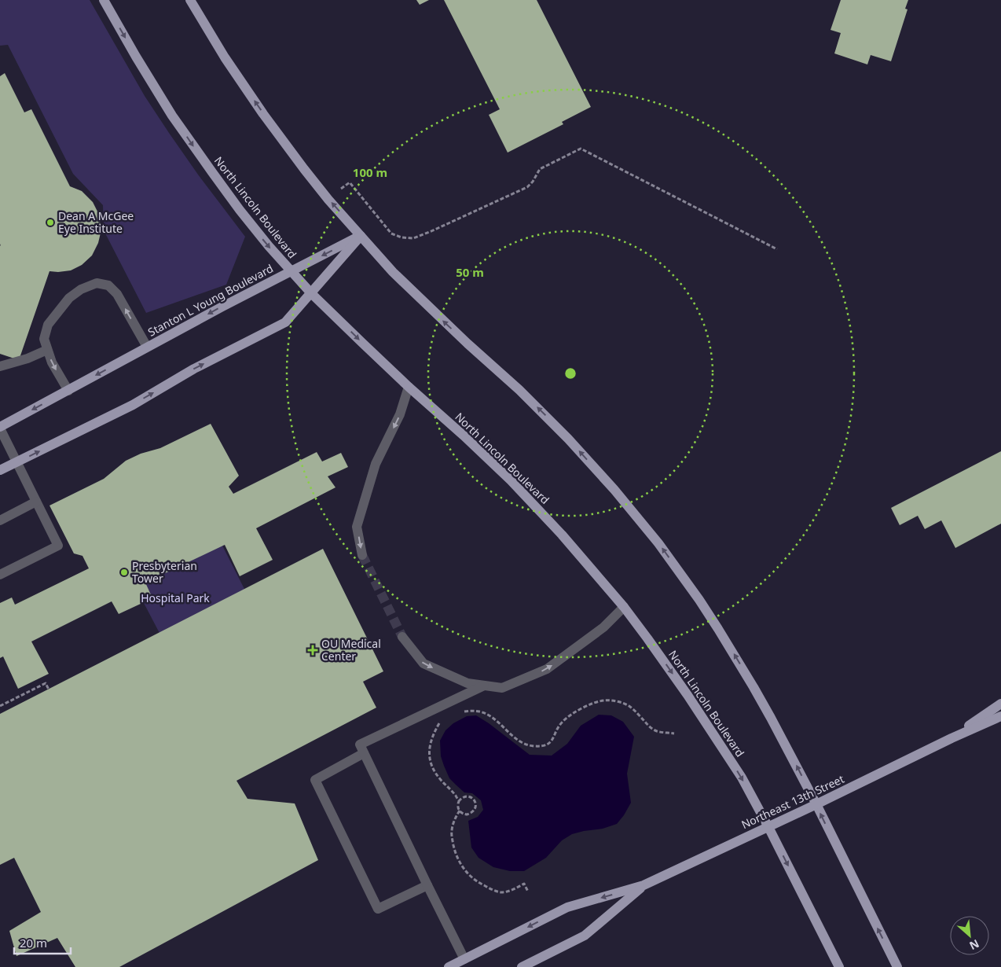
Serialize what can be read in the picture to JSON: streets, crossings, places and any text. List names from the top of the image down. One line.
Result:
{"streets":{"main road":["North Lincoln Boulevard","Stanton L Young Boulevard","Northeast 13th Street"]},"crossings":[["North Lincoln Boulevard","Stanton L Young Boulevard"],["North Lincoln Boulevard","Northeast 13th Street"]],"parks":["Hospital Park"],"places":{"other":["Dean A McGee Eye Institute","Presbyterian Tower"],"health":["OU Medical Center"]},"scale_bar":"20 m","north":"bottom right","rings":["100 m","50 m"]}
